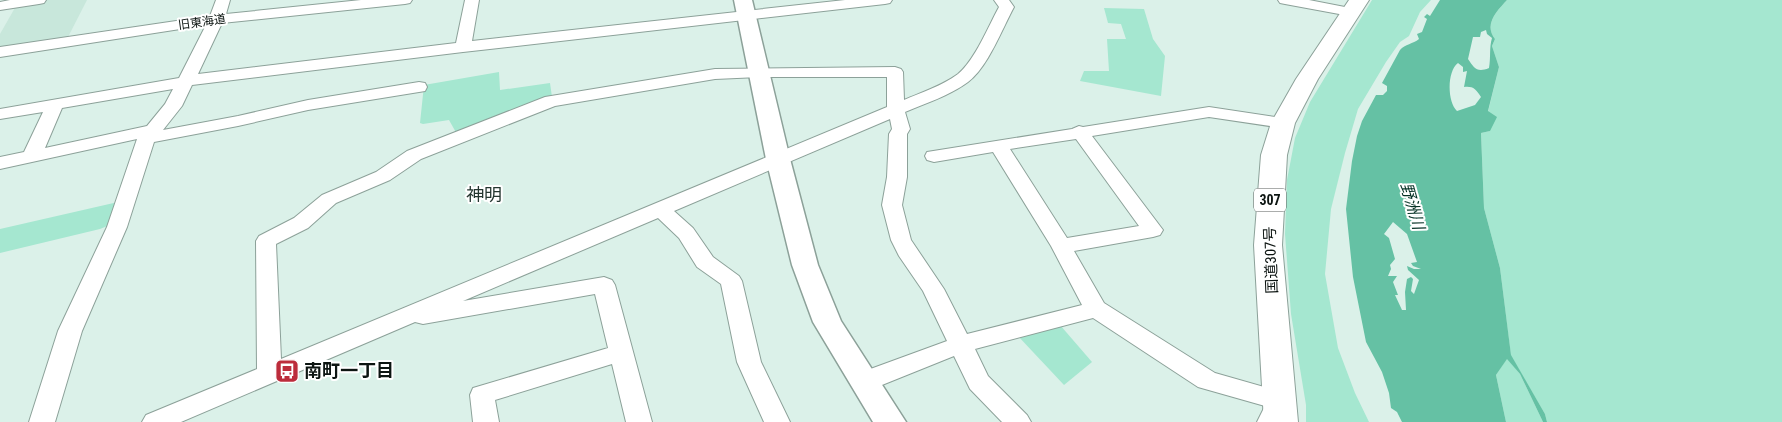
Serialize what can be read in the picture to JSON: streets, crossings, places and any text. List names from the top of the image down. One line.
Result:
{"streets":{"highway":["307","国道307号"],"street":["旧東海道"]},"districts":["神明"],"water":["野洲川"],"places":{"bus stop":["南町一丁目"]}}
